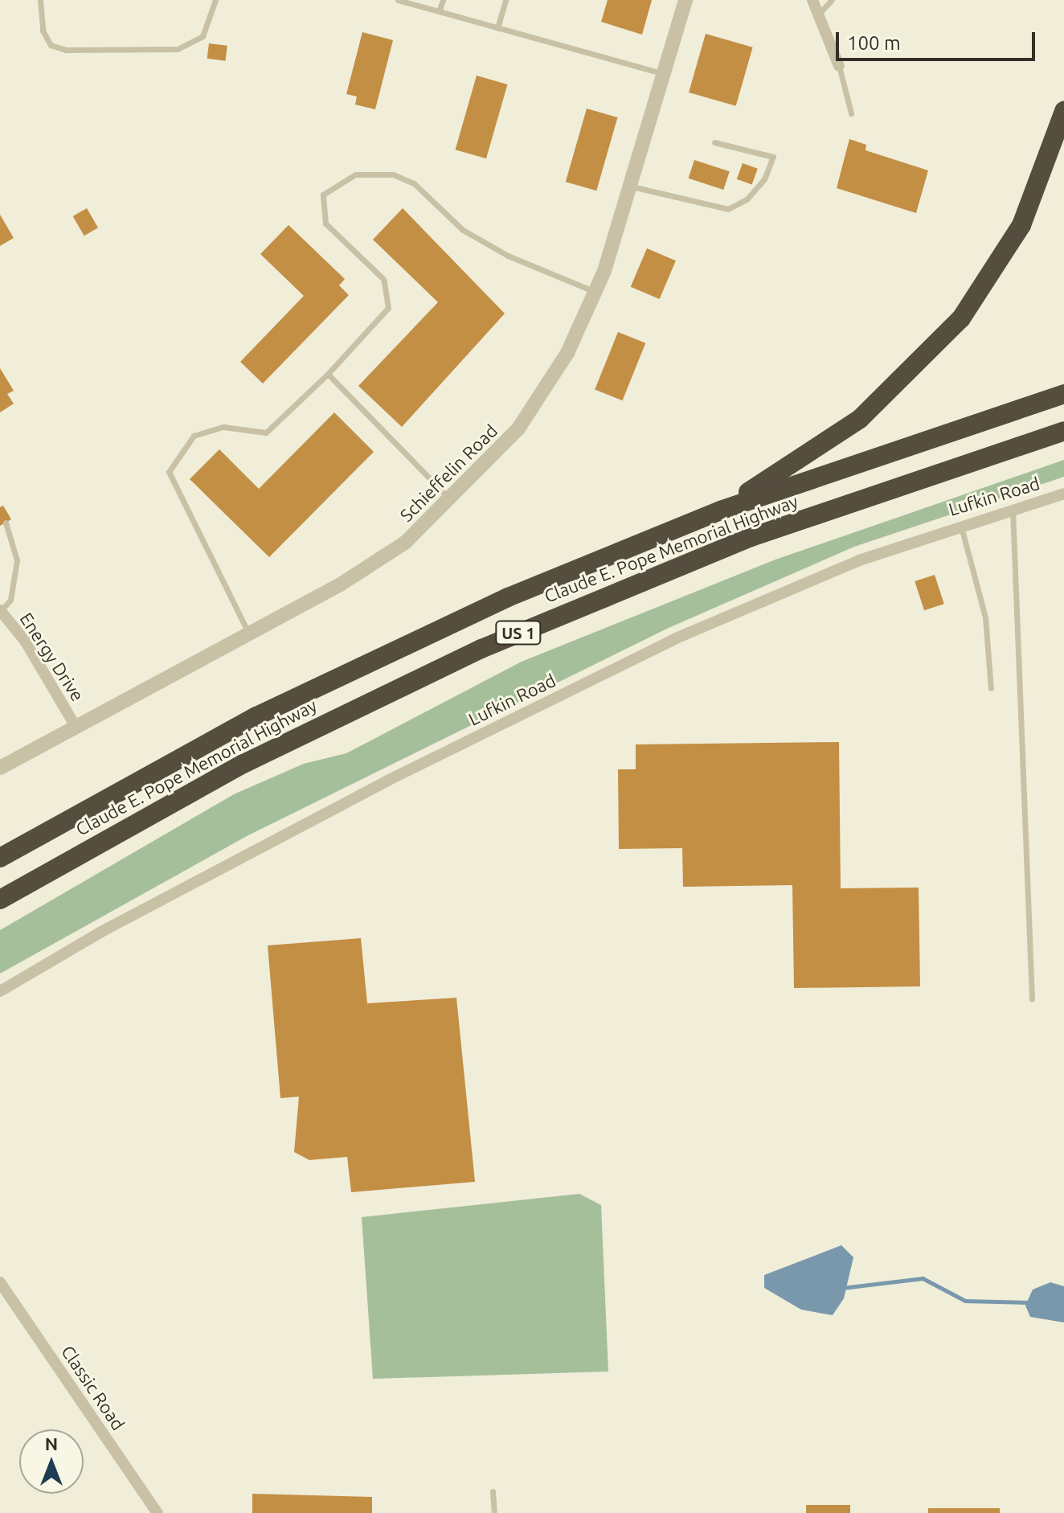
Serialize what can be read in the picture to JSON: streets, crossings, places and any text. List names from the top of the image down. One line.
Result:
{"streets":{"highway":["Claude E. Pope Memorial Highway","US 1"],"street":["Schieffelin Road","Lufkin Road","Energy Drive","Classic Road"]},"crossings":[["Schieffelin Road","Energy Drive"]],"scale_bar":"100 m","north":"top"}
